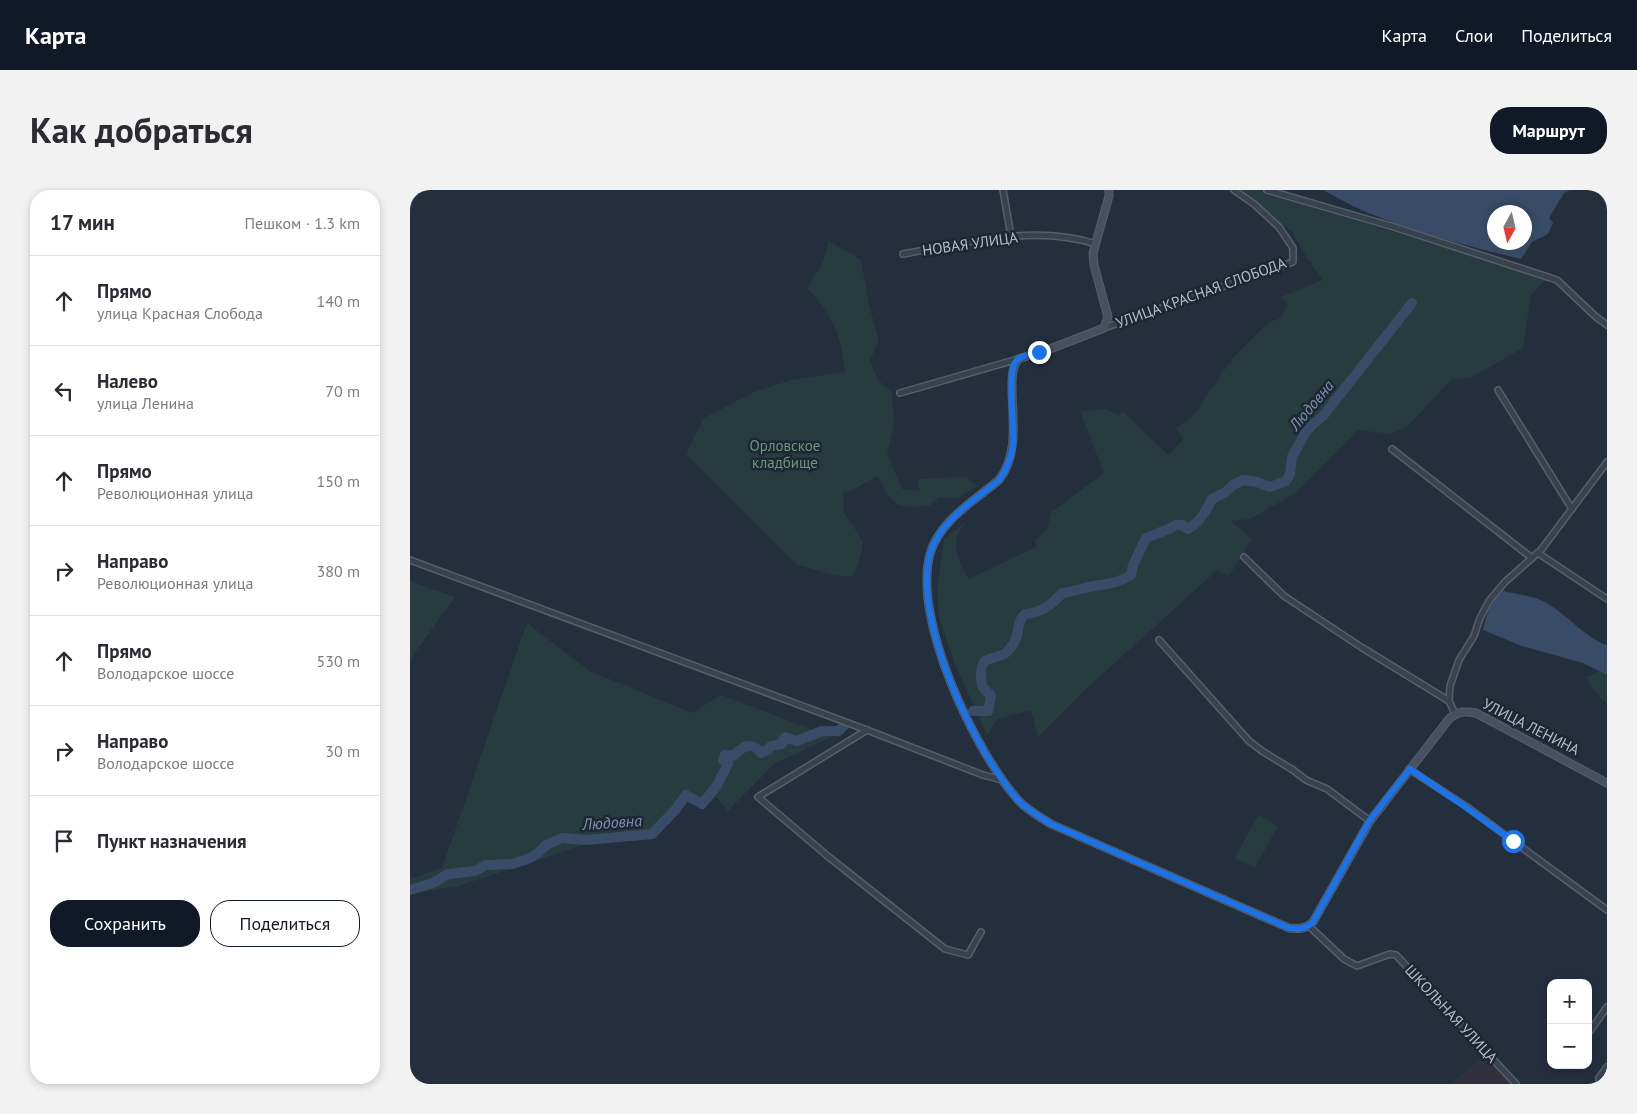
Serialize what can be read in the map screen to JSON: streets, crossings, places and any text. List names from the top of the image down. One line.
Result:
{"streets":{"main road":["УЛИЦА ЛЕНИНА"],"street":["НОВАЯ УЛИЦА","УЛИЦА КРАСНАЯ СЛОБОДА","ШКОЛЬНАЯ УЛИЦА"]},"water":["Людовна"],"parks":["Орловское кладбище"],"north":"bottom","page":{"header":"Карта","nav":["Карта","Слои","Поделиться"],"title":"Как добраться","buttons":["Маршрут",["Сохранить","Поделиться"]],"heading":["17 мин","Пешком · 1.3 km"],"list":[["Прямо","улица Красная Слобода","140 m"],["Налево","улица Ленина","70 m"],["Прямо","Революционная улица","150 m"],["Направо","Революционная улица","380 m"],["Прямо","Володарское шоссе","530 m"],["Направо","Володарское шоссе","30 m"],"Пункт назначения"],"map_buttons":["+","−"]}}
